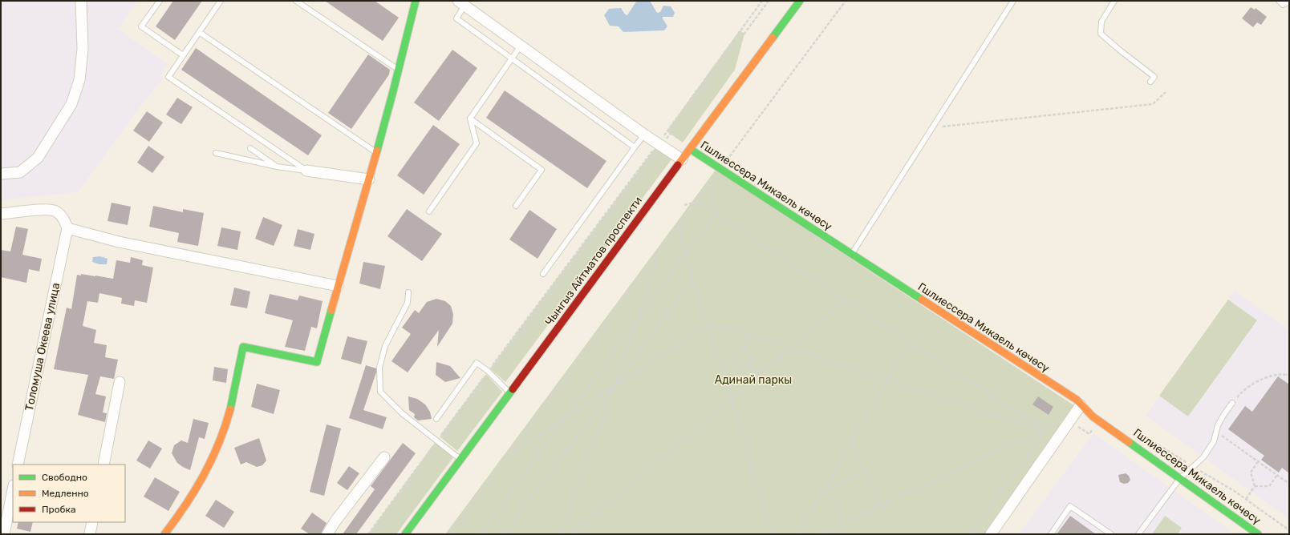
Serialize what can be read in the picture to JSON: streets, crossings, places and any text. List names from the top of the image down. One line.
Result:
{"streets":{"street":["Гшлиессера Микаель көчөсү","Чынгыз Айтматов проспекти","Толомуша Океева улица"]},"crossings":[["Гшлиессера Микаель көчөсү","Чынгыз Айтматов проспекти"]],"parks":["Адинай паркы"],"legend":["Свободно","Медленно","Пробка"]}
